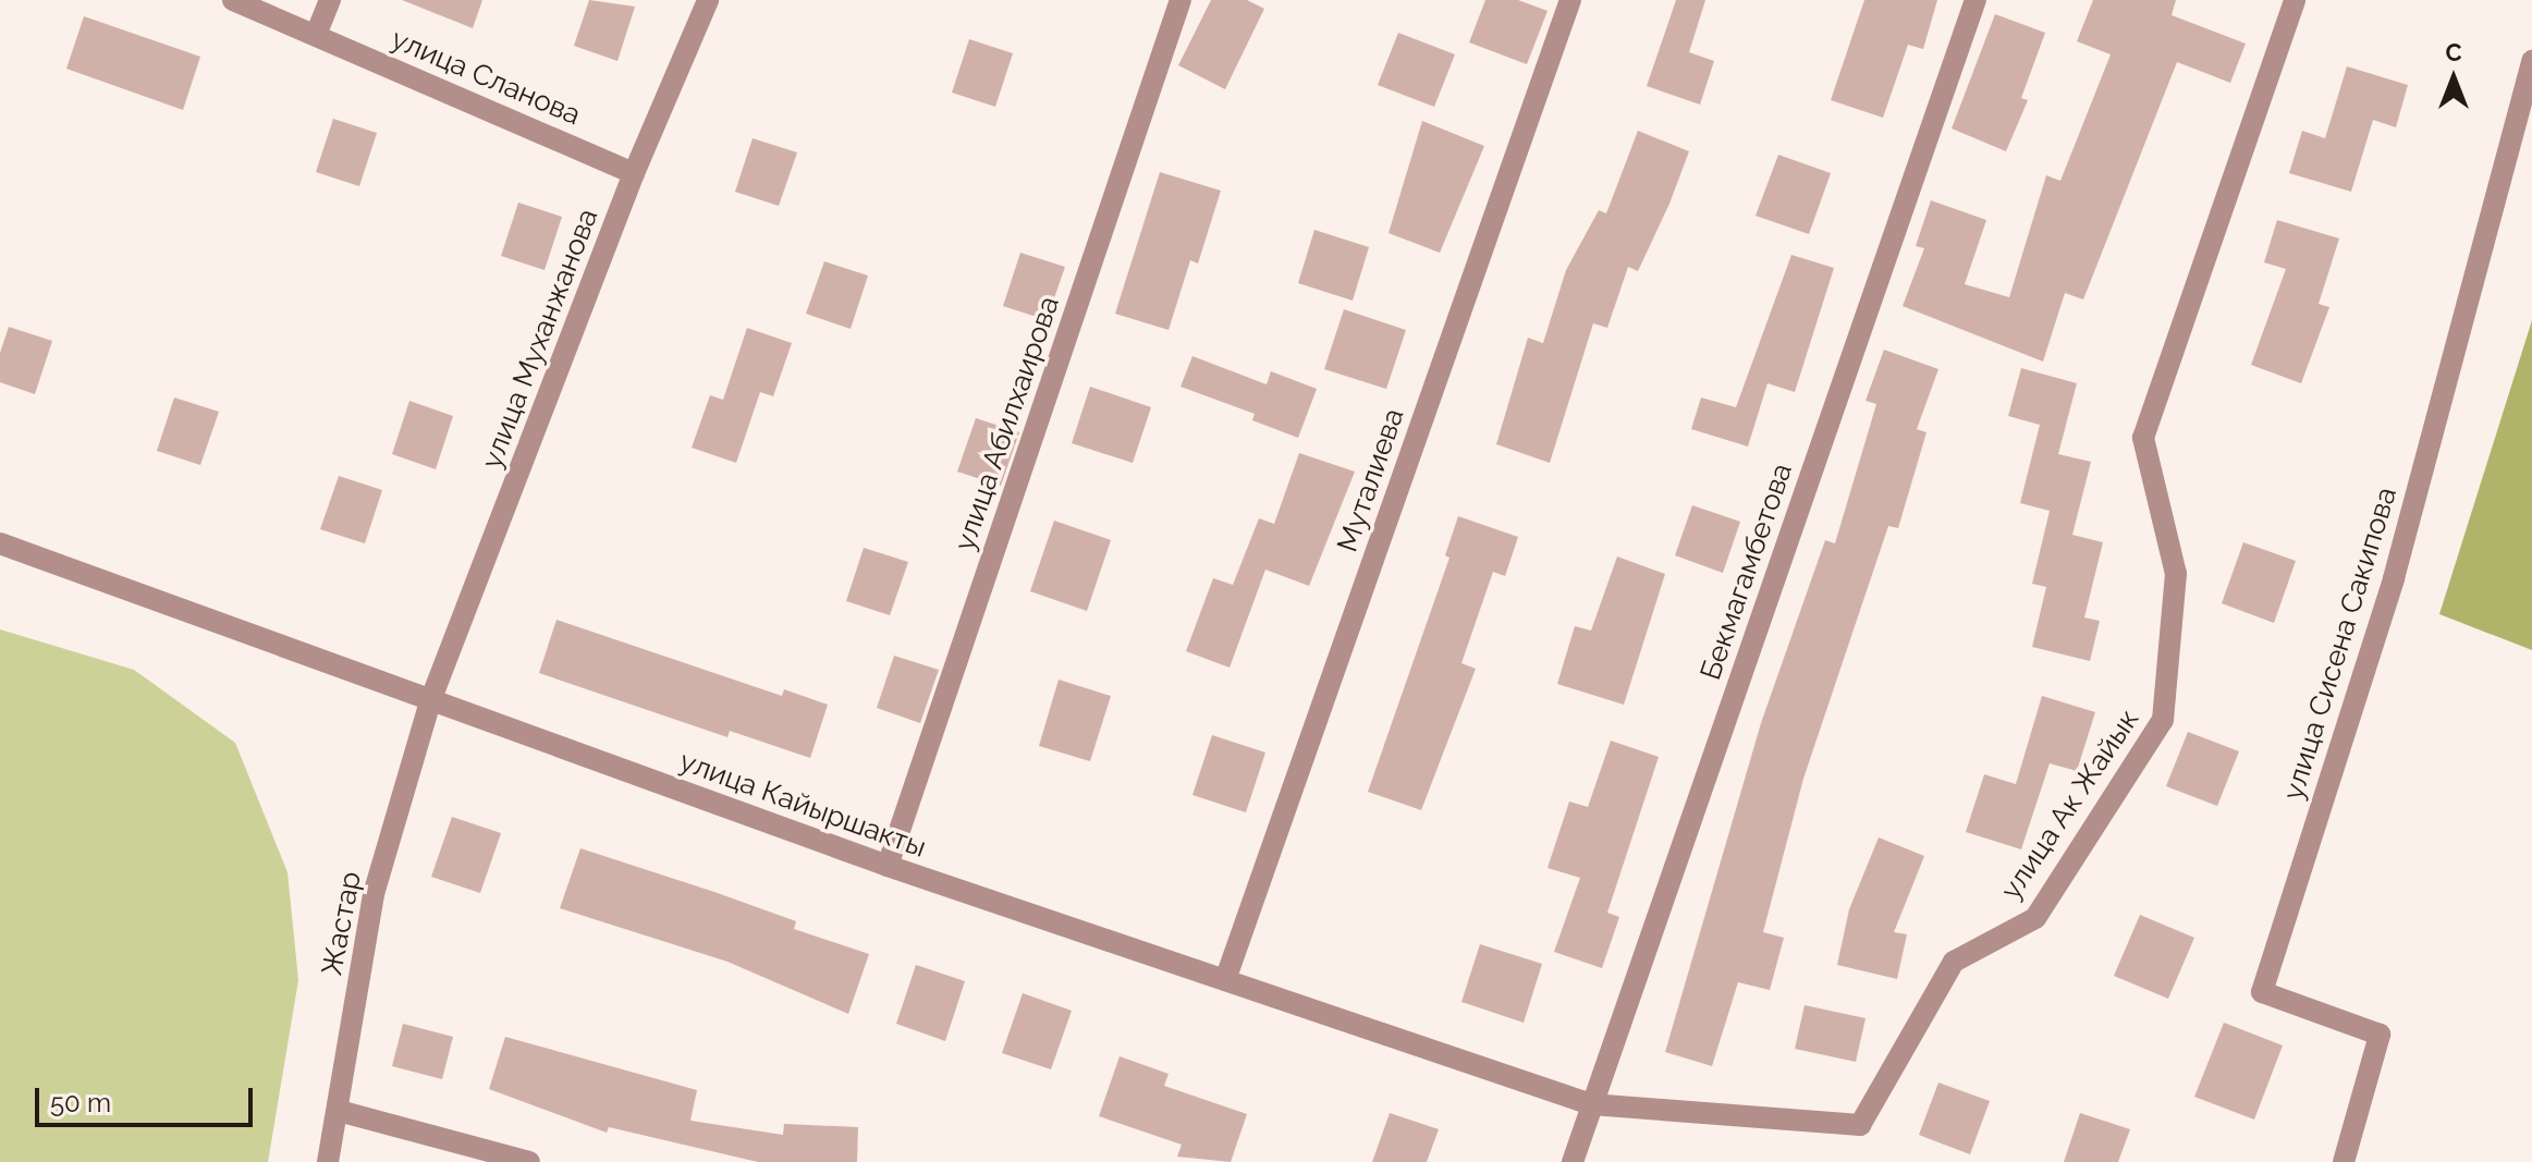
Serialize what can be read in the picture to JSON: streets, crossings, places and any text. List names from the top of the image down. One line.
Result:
{"streets":{"street":["улица Сланова","улица Муханжанова","улица Абилхаирова","Муталиева","Бекмагамбетова","улица Сисена Сакипова","улица Кайыршакты","улица Ак Жайык","Жастар"]},"crossings":[["улица Сланова","улица Муханжанова"],["улица Муханжанова","улица Кайыршакты"],["улица Муханжанова","Жастар"],["улица Абилхаирова","улица Кайыршакты"],["Муталиева","улица Кайыршакты"],["Бекмагамбетова","улица Кайыршакты"],["Бекмагамбетова","улица Ак Жайык"],["улица Кайыршакты","улица Ак Жайык"],["улица Кайыршакты","Жастар"]],"scale_bar":"50 m","north":"top"}
